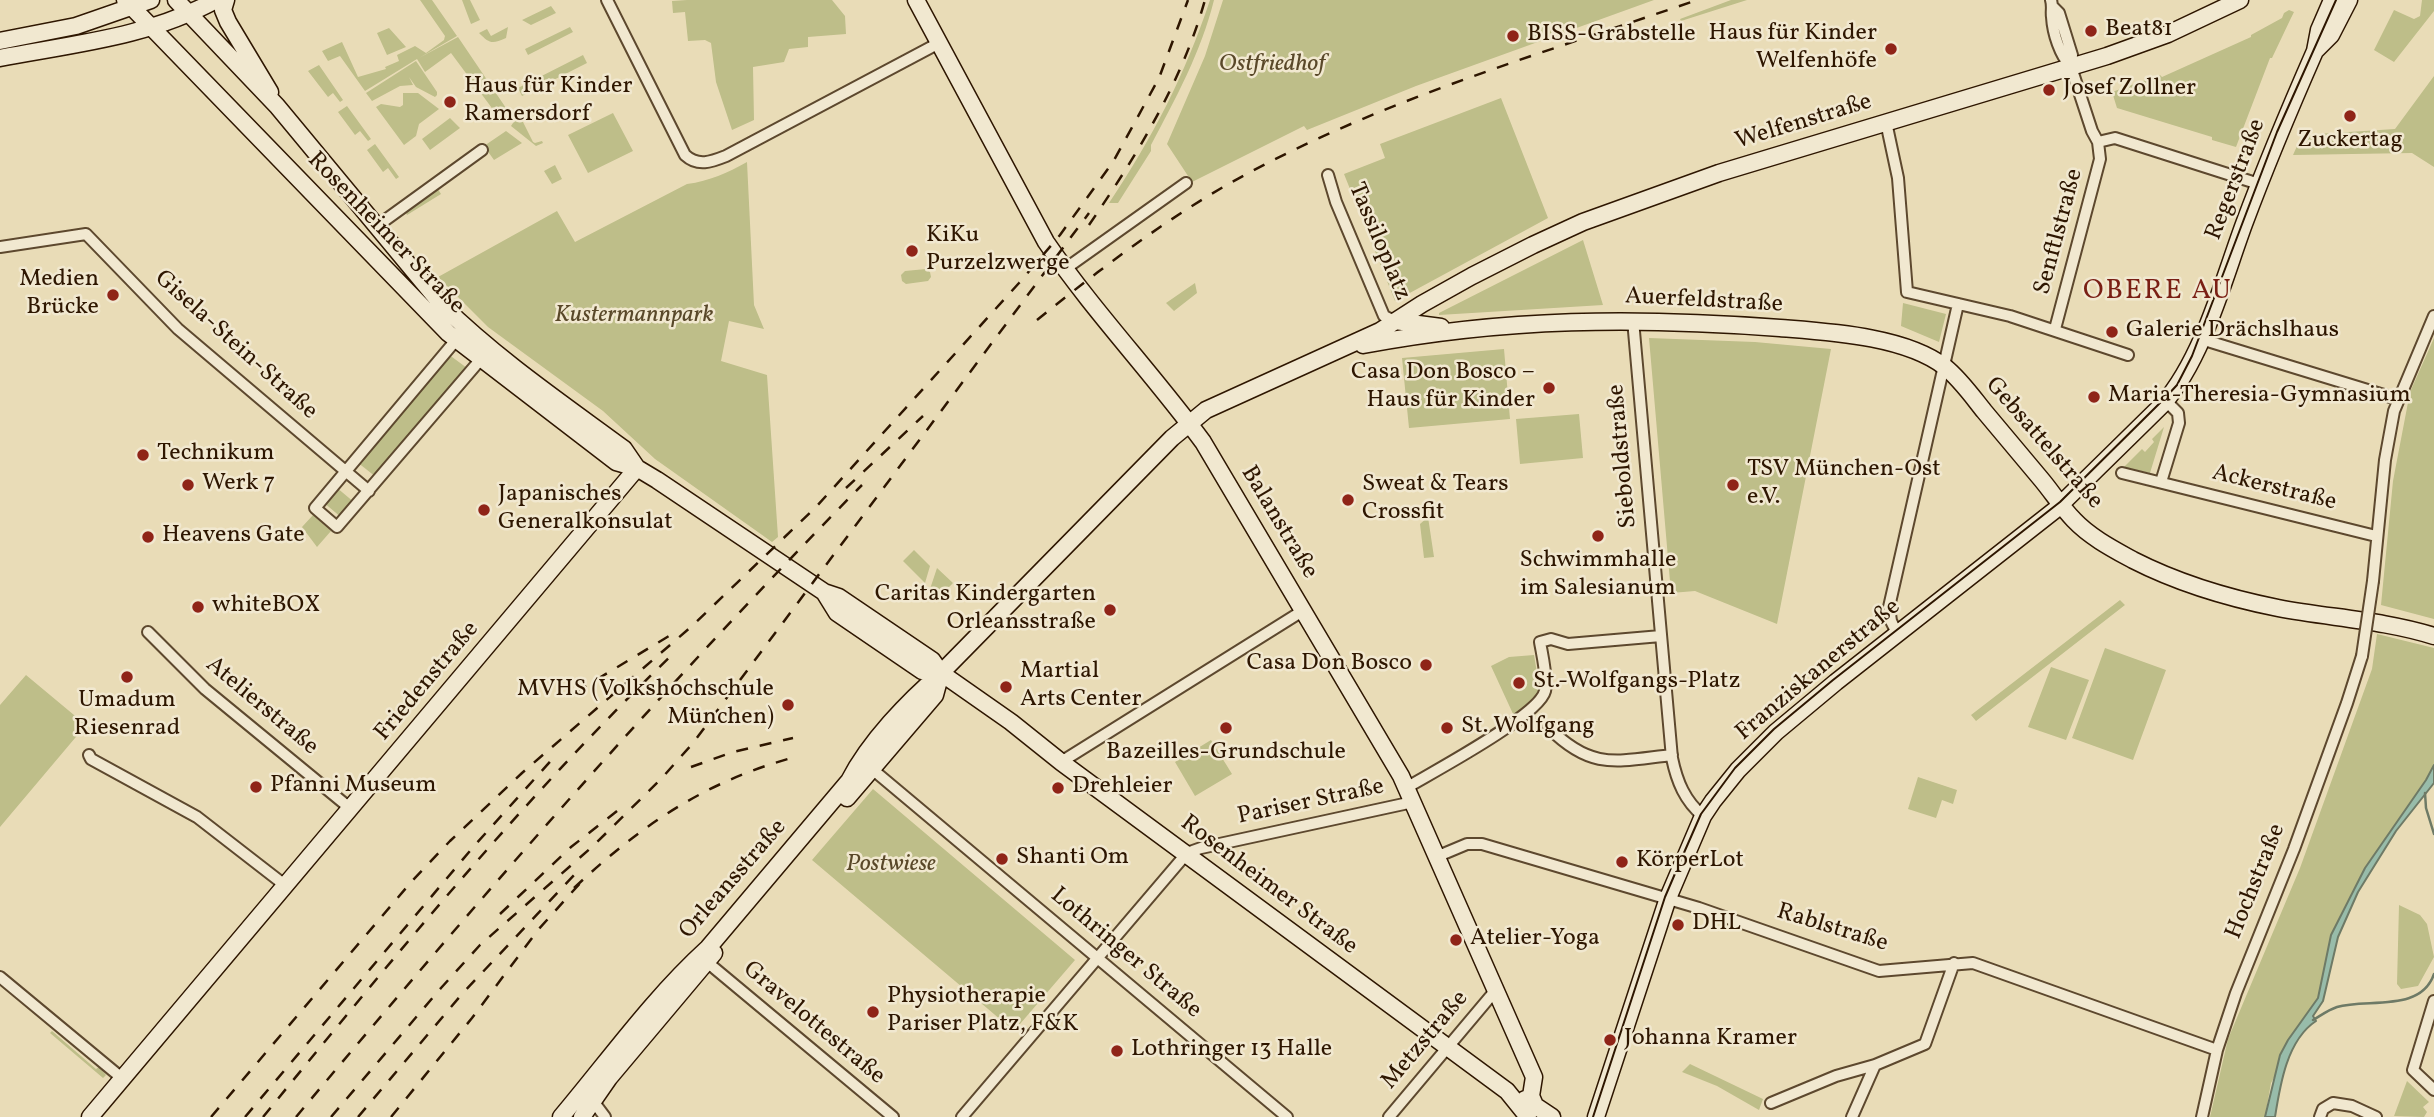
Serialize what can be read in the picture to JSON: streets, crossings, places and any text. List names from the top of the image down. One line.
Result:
{"streets":{"main road":["Welfenstraße","Regerstraße","Rosenheimer Straße","Auerfeldstraße","Gebsattelstraße","Balanstraße","Franziskanerstraße","Friedenstraße","Orleansstraße"],"street":["Senftlstraße","Tassiloplatz","Gisela-Stein-Straße","Sieboldstraße","Ackerstraße","Atelierstraße","Pariser Straße","Hochstraße","Rablstraße","Lothringer Straße","Gravelottestraße","Metzstraße"]},"crossings":[["Welfenstraße","Senftlstraße"],["Welfenstraße","Tassiloplatz"],["Welfenstraße","Auerfeldstraße"],["Regerstraße","Franziskanerstraße"],["Rosenheimer Straße","Balanstraße"],["Rosenheimer Straße","Friedenstraße"],["Rosenheimer Straße","Pariser Straße"],["Rosenheimer Straße","Orleansstraße"],["Rosenheimer Straße","Metzstraße"],["Tassiloplatz","Auerfeldstraße"],["Auerfeldstraße","Gebsattelstraße"],["Auerfeldstraße","Sieboldstraße"],["Auerfeldstraße","Balanstraße"],["Auerfeldstraße","Orleansstraße"],["Gebsattelstraße","Franziskanerstraße"],["Sieboldstraße","Franziskanerstraße"],["Sieboldstraße","Pariser Straße"],["Ackerstraße","Hochstraße"],["Balanstraße","Pariser Straße"],["Balanstraße","Orleansstraße"],["Balanstraße","Rablstraße"],["Balanstraße","Metzstraße"],["Franziskanerstraße","Rablstraße"],["Friedenstraße","Atelierstraße"],["Orleansstraße","Lothringer Straße"],["Orleansstraße","Gravelottestraße"],["Hochstraße","Rablstraße"]],"districts":["OBERE AU"],"parks":["Ostfriedhof","Kustermannpark","Postwiese"],"places":["Beat81","BISS-Grabstelle","Haus für Kinder Welfenhöfe","Josef Zollner","Haus für Kinder Ramersdorf","Zuckertag","KiKu Purzelzwerge","Medien Brücke","Galerie Drächslhaus","Casa Don Bosco – Haus für Kinder","Maria-Theresia-Gymnasium","Technikum","Werk 7","TSV München-Ost e.V.","Sweat & Tears Crossfit","Japanisches Generalkonsulat","Schwimmhalle im Salesianum","Heavens Gate","whiteBOX","Caritas Kindergarten Orleansstraße","Casa Don Bosco","Umadum Riesenrad","St.-Wolfgangs-Platz","Martial Arts Center","MVHS (Volkshochschule München)","Bazeilles-Grundschule","St. Wolfgang","Pfanni Museum","Drehleier","Shanti Om","KörperLot","DHL","Atelier-Yoga","Physiotherapie Pariser Platz, F&K","Johanna Kramer","Lothringer 13 Halle"]}
